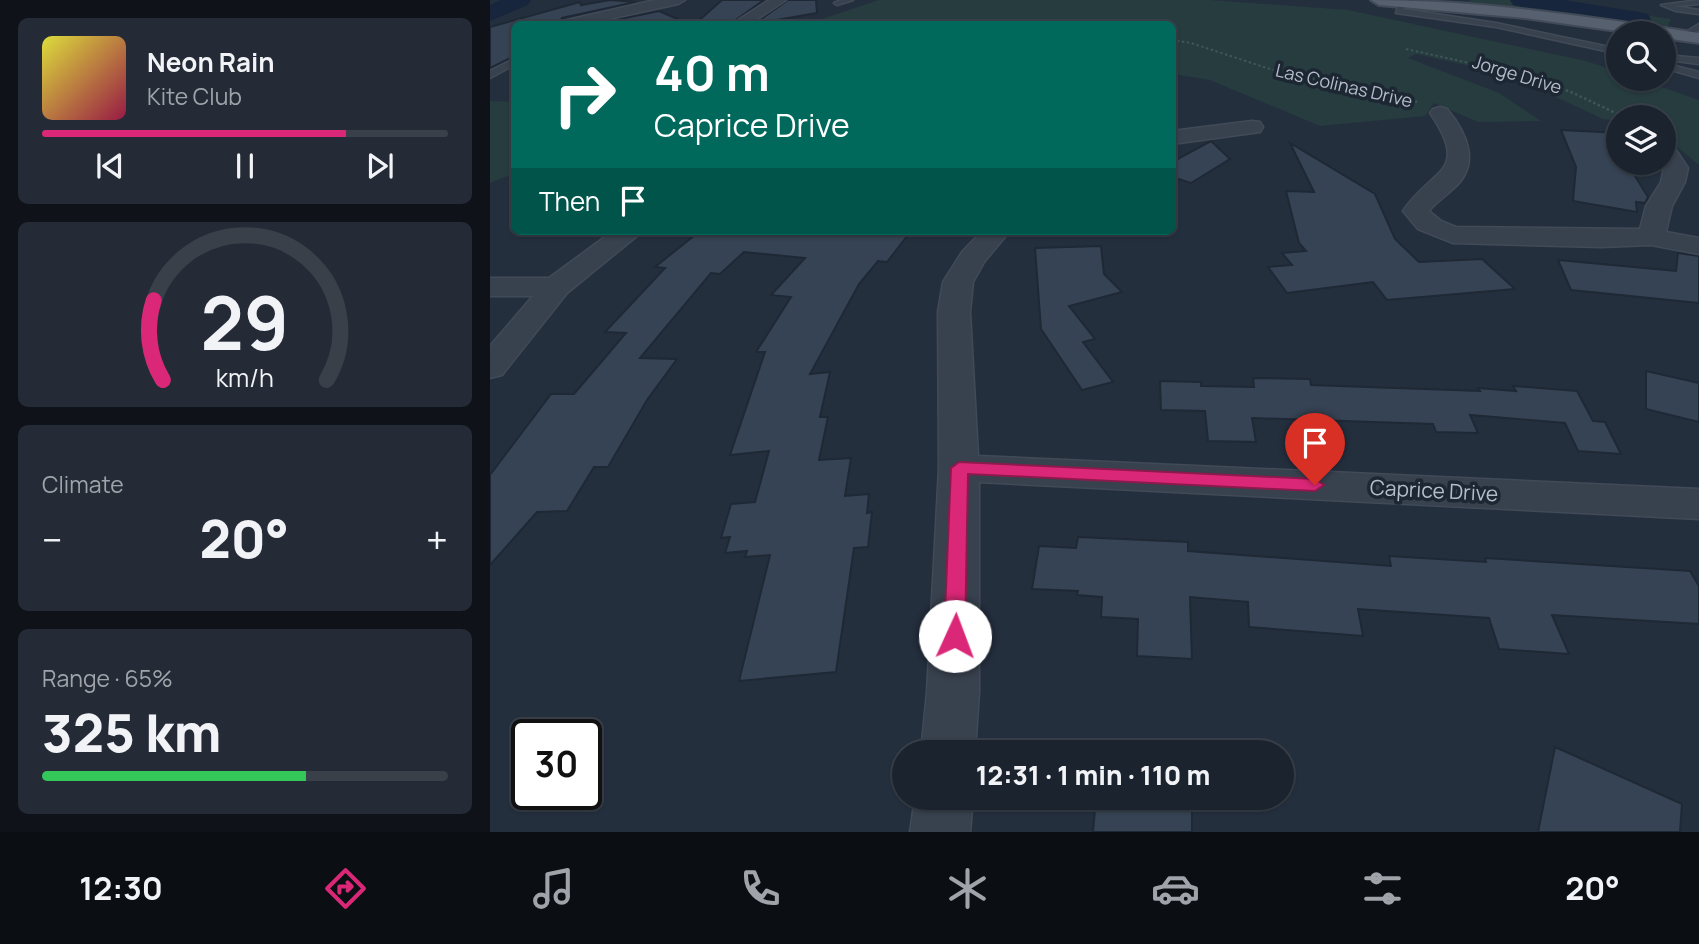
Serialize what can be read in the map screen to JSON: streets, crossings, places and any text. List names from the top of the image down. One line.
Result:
{"streets":{"street":["Las Colinas Drive","Caprice Drive"],"path":["Jorge Drive"]},"page":{"turn":["40 m","Caprice Drive"],"song":["Neon Rain","Kite Club"],"then":"Then","tile":["Climate",["Range · 65%","325 km"]],"heat":["−","20°","+"],"limit":"30","trip":"12:31 · 1 min · 110 m","tabs":["12:30","20°"],"gauge":["29","km/h"]}}
